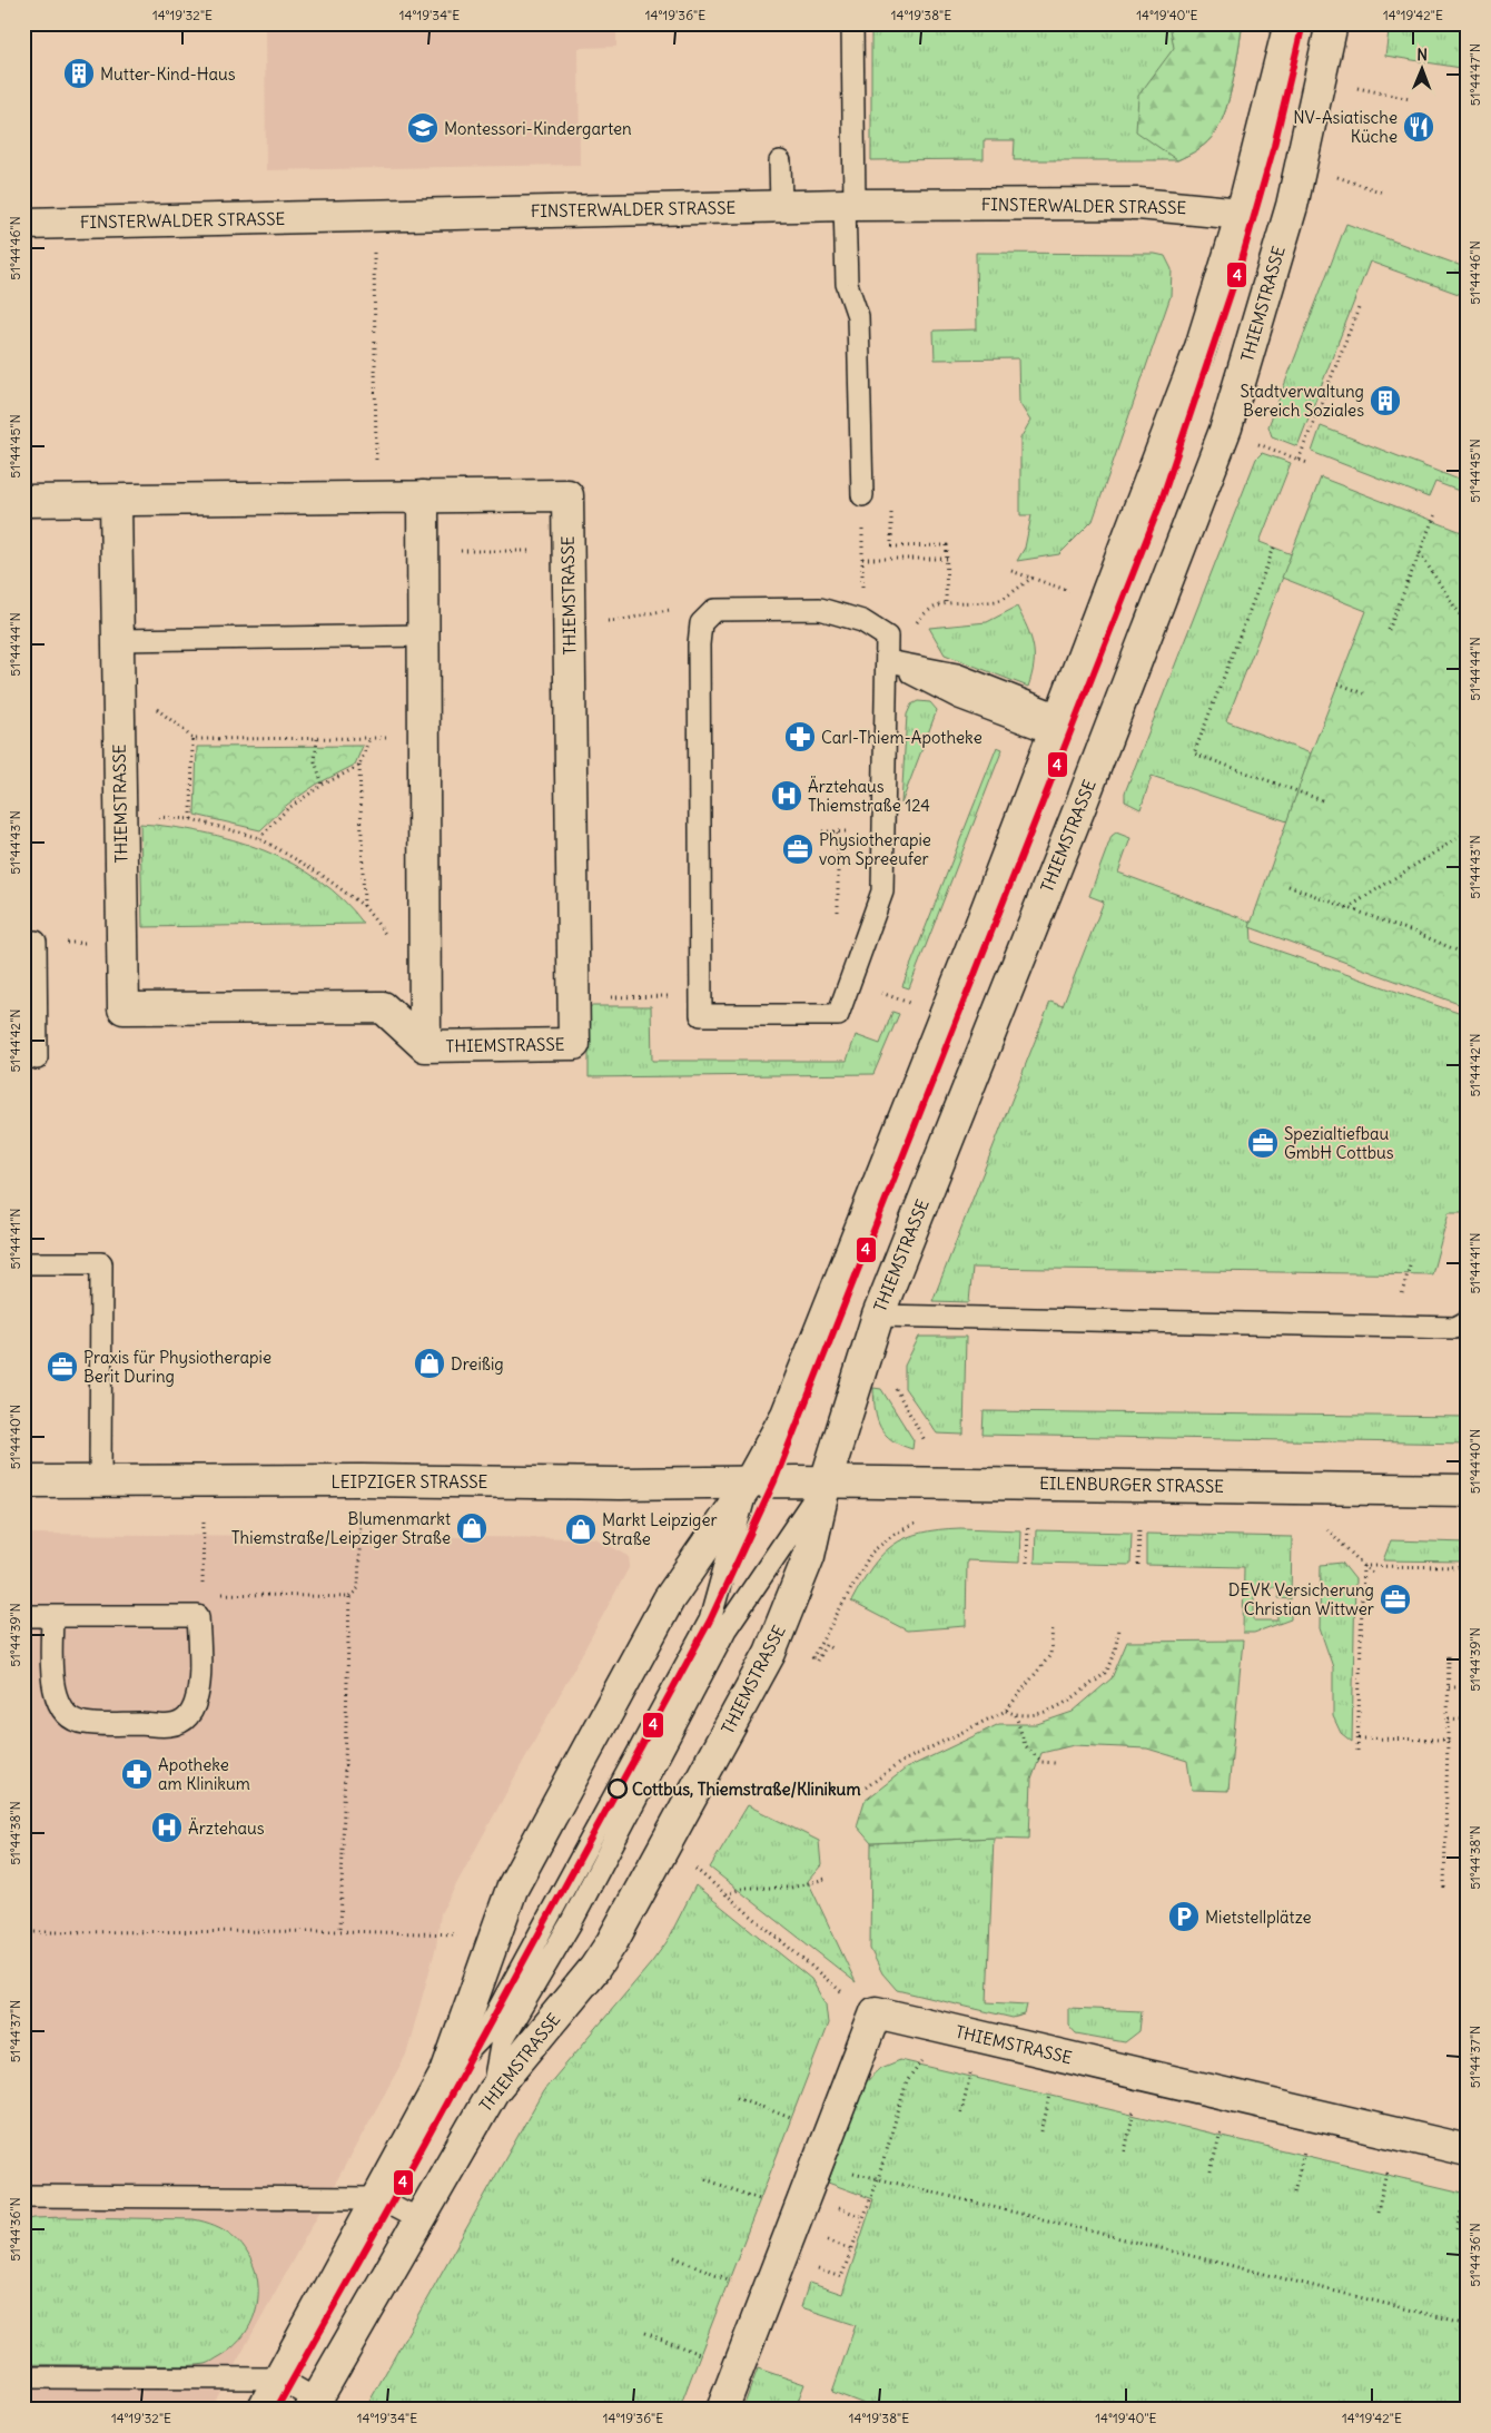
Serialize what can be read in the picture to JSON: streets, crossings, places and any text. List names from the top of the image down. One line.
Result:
{"streets":{"street":["FINSTERWALDER STRASSE","THIEMSTRASSE","LEIPZIGER STRASSE","EILENBURGER STRASSE"]},"crossings":[["THIEMSTRASSE","EILENBURGER STRASSE"],["LEIPZIGER STRASSE","EILENBURGER STRASSE"]],"places":{"building":["Mutter-Kind-Haus","Stadtverwaltung Bereich Soziales"],"restaurant":["NV-Asiatische Küche"],"school or university":["Montessori-Kindergarten"],"pharmacy":["Carl-Thiem-Apotheke","Apotheke am Klinikum"],"hospital":["Ärztehaus Thiemstraße 124","Ärztehaus"],"office":["Physiotherapie vom Spreeufer","Spezialtiefbau GmbH Cottbus","Praxis für Physiotherapie Berit During","DEVK Versicherung Christian Wittwer"],"shop":["Dreißig","Blumenmarkt Thiemstraße/Leipziger Straße","Markt Leipziger Straße"],"other":["Cottbus, Thiemstraße/Klinikum"],"parking":["Mietstellplätze"]},"lines":["transit line 4"],"north":"top","coordinates":["14°19'32\"E","14°19'34\"E","14°19'36\"E","14°19'38\"E","14°19'40\"E","14°19'42\"E","51°44'47\"N","51°44'46\"N","51°44'45\"N","51°44'44\"N","51°44'43\"N","51°44'42\"N","51°44'41\"N","51°44'40\"N","51°44'39\"N","51°44'38\"N","51°44'37\"N","51°44'36\"N"]}
